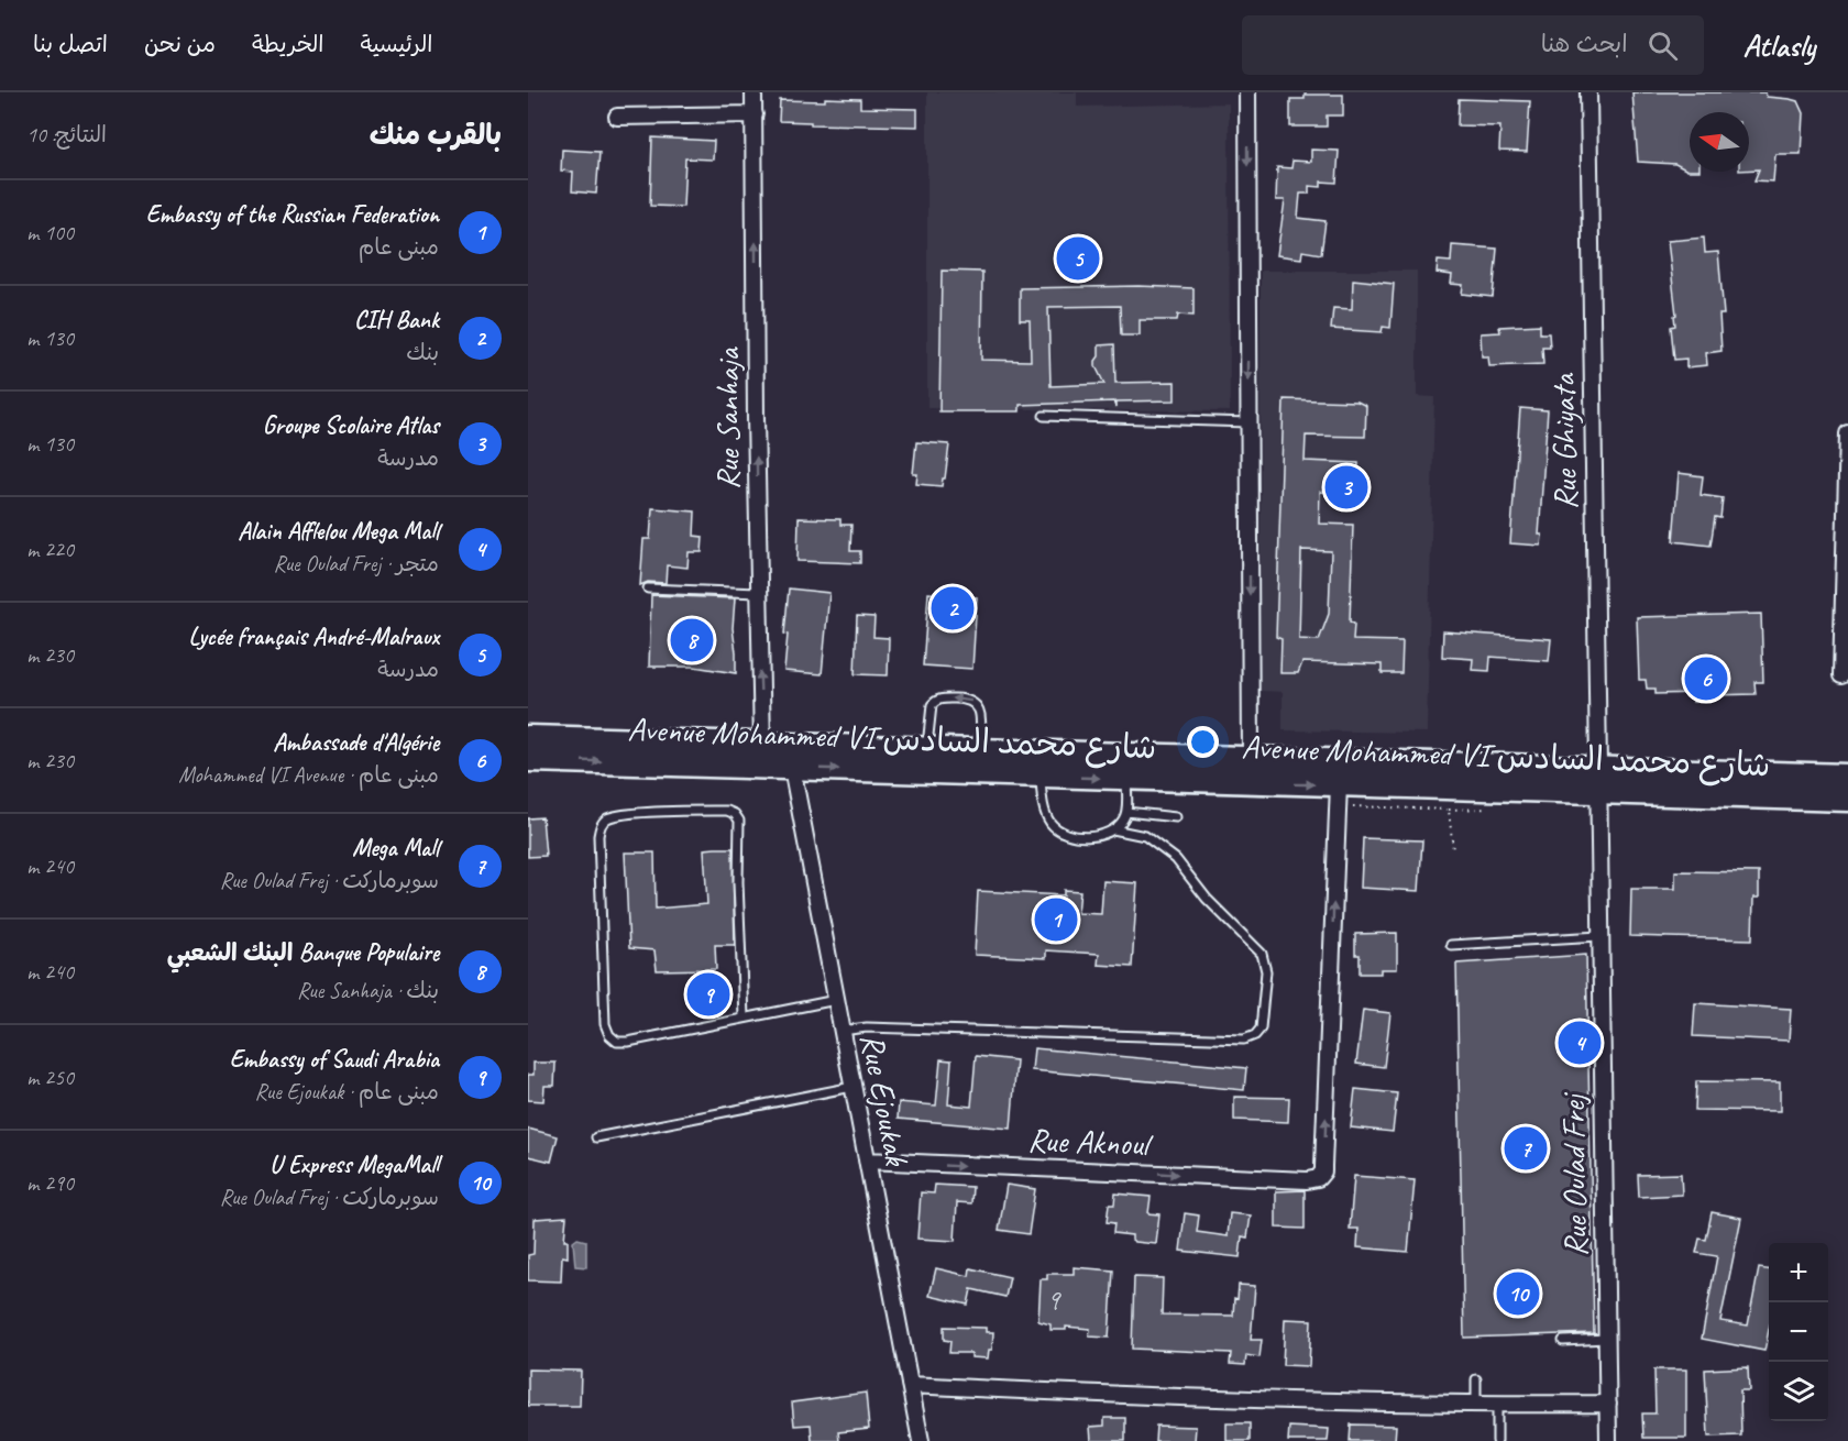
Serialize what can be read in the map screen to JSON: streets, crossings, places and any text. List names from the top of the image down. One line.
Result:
{"streets":{"main road":["Avenue Mohammed VI شارع محمد السادس"],"street":["Rue Sanhaja","Rue Ghiyata","Rue Ejoukak","Rue Aknoul","Rue Oulad Frej"]},"crossings":[["Rue Ghiyata","Avenue Mohammed VI شارع محمد السادس"],["Rue Ghiyata","Rue Oulad Frej"],["Avenue Mohammed VI شارع محمد السادس","Rue Ejoukak"],["Avenue Mohammed VI شارع محمد السادس","Rue Aknoul"],["Avenue Mohammed VI شارع محمد السادس","Rue Oulad Frej"],["Rue Ejoukak","Rue Aknoul"]],"one_way":["Rue Sanhaja"],"house_numbers":["9"],"north":"left","page":{"header":"Atlasly","search":"ابحث هنا","nav":["الرئيسية","الخريطة","من نحن","اتصل بنا"],"heading":["بالقرب منك","النتائج: 10"],"list":[{"mark":"1","name":"Embassy of the Russian Federation","note":"مبنى عام","value":"100 m"},{"mark":"2","name":"CIH Bank","note":"بنك","value":"130 m"},{"mark":"3","name":"Groupe Scolaire Atlas","note":"مدرسة","value":"130 m"},{"mark":"4","name":"Alain Afflelou Mega Mall","note":"متجر · Rue Oulad Frej","value":"220 m"},{"mark":"5","name":"Lycée français André-Malraux","note":"مدرسة","value":"230 m"},{"mark":"6","name":"Ambassade d'Algérie","note":"مبنى عام · Mohammed VI Avenue","value":"230 m"},{"mark":"7","name":"Mega Mall","note":"سوبرماركت · Rue Oulad Frej","value":"240 m"},{"mark":"8","name":"Banque Populaire البنك الشعبي","note":"بنك · Rue Sanhaja","value":"240 m"},{"mark":"9","name":"Embassy of Saudi Arabia","note":"مبنى عام · Rue Ejoukak","value":"250 m"},{"mark":"10","name":"U Express MegaMall","note":"سوبرماركت · Rue Oulad Frej","value":"290 m"}],"pins":["5","3","2","8","6","1","9","4","7","10"],"map_buttons":["+","−"]}}
